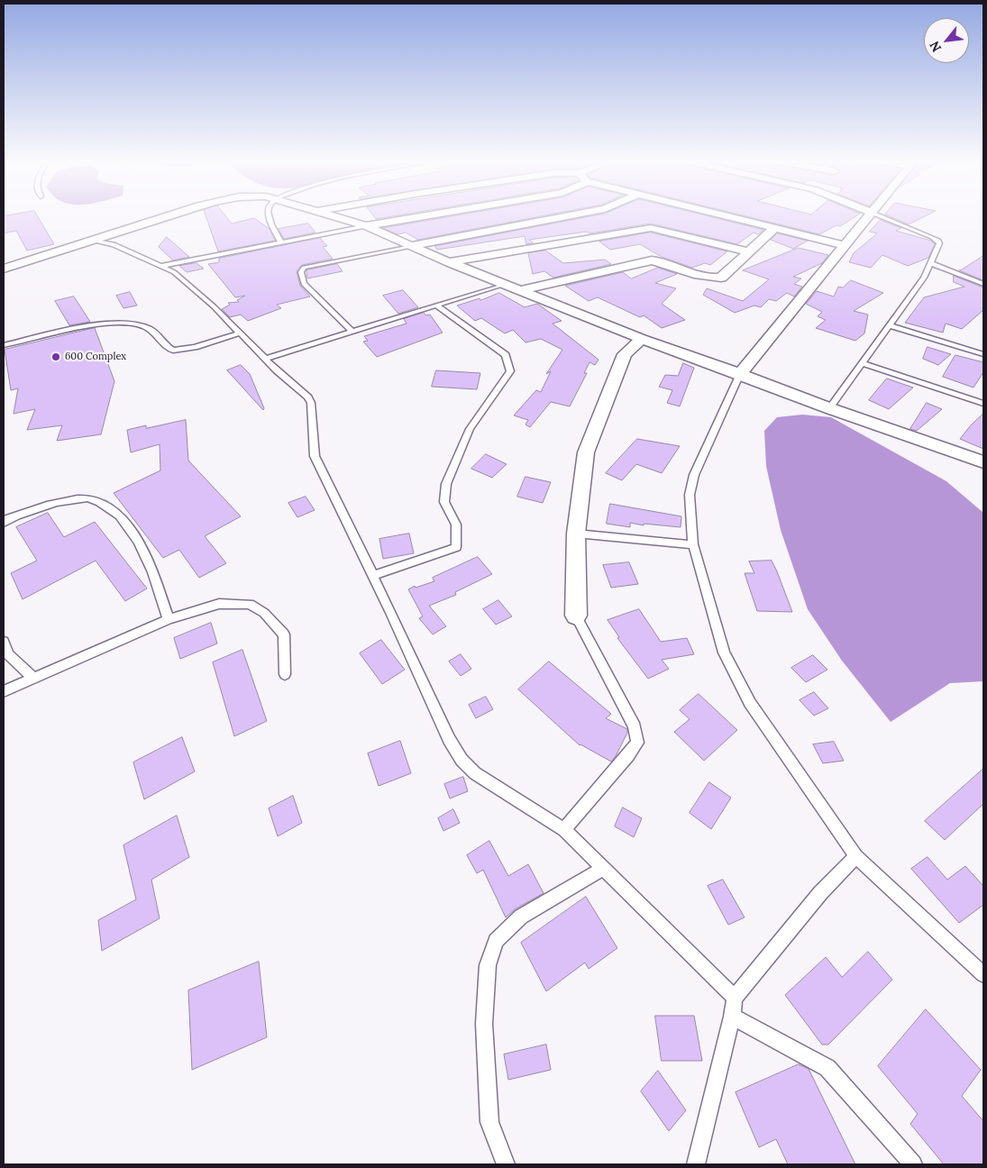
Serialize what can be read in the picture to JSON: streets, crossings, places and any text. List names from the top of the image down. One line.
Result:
{"places":["600 Complex"],"north":"bottom left"}
